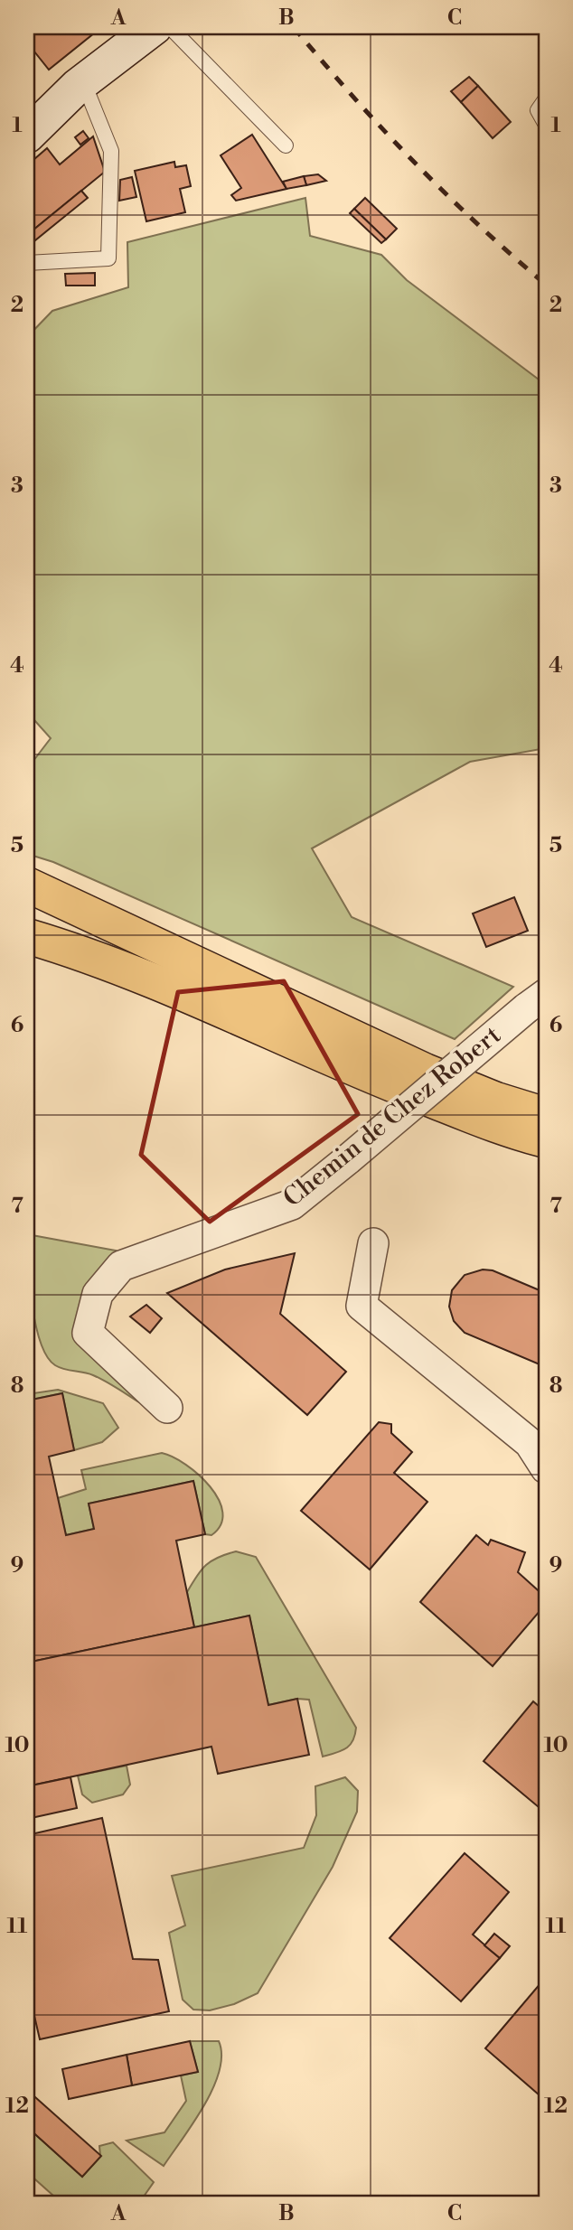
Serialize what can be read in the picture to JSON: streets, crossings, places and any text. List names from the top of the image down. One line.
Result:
{"streets":{"street":["Chemin de Chez Robert"]},"grid":{"columns":["A","B","C"],"rows":["1","2","3","4","5","6","7","8","9","10","11","12"]}}
